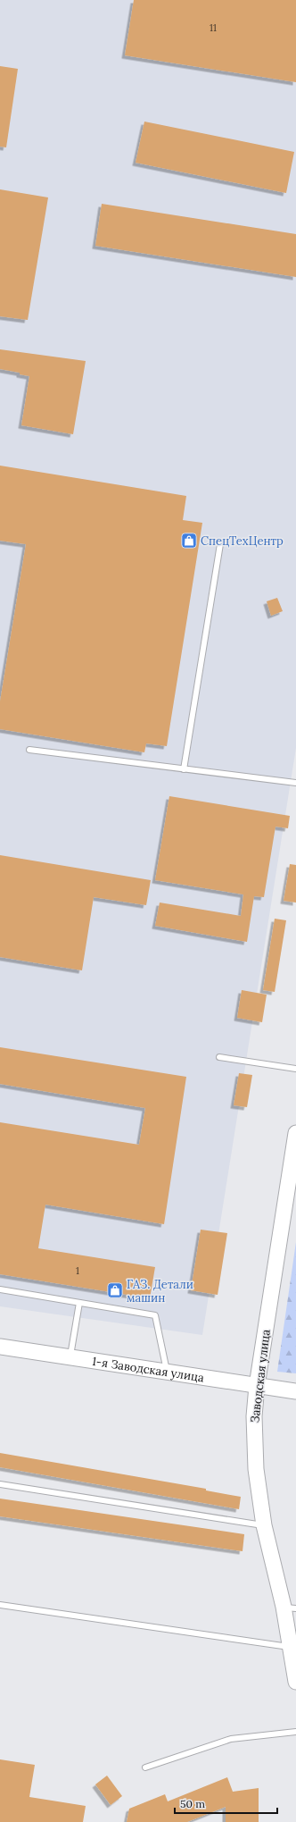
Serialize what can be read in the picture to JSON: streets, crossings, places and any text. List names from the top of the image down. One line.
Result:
{"streets":{"main road":["1-я Заводская улица","Заводская улица"]},"crossings":[["1-я Заводская улица","Заводская улица"]],"places":{"shop":["СпецТехЦентр","ГАЗ. Детали машин"]},"house_numbers":["11","1"],"scale_bar":"50 m"}
